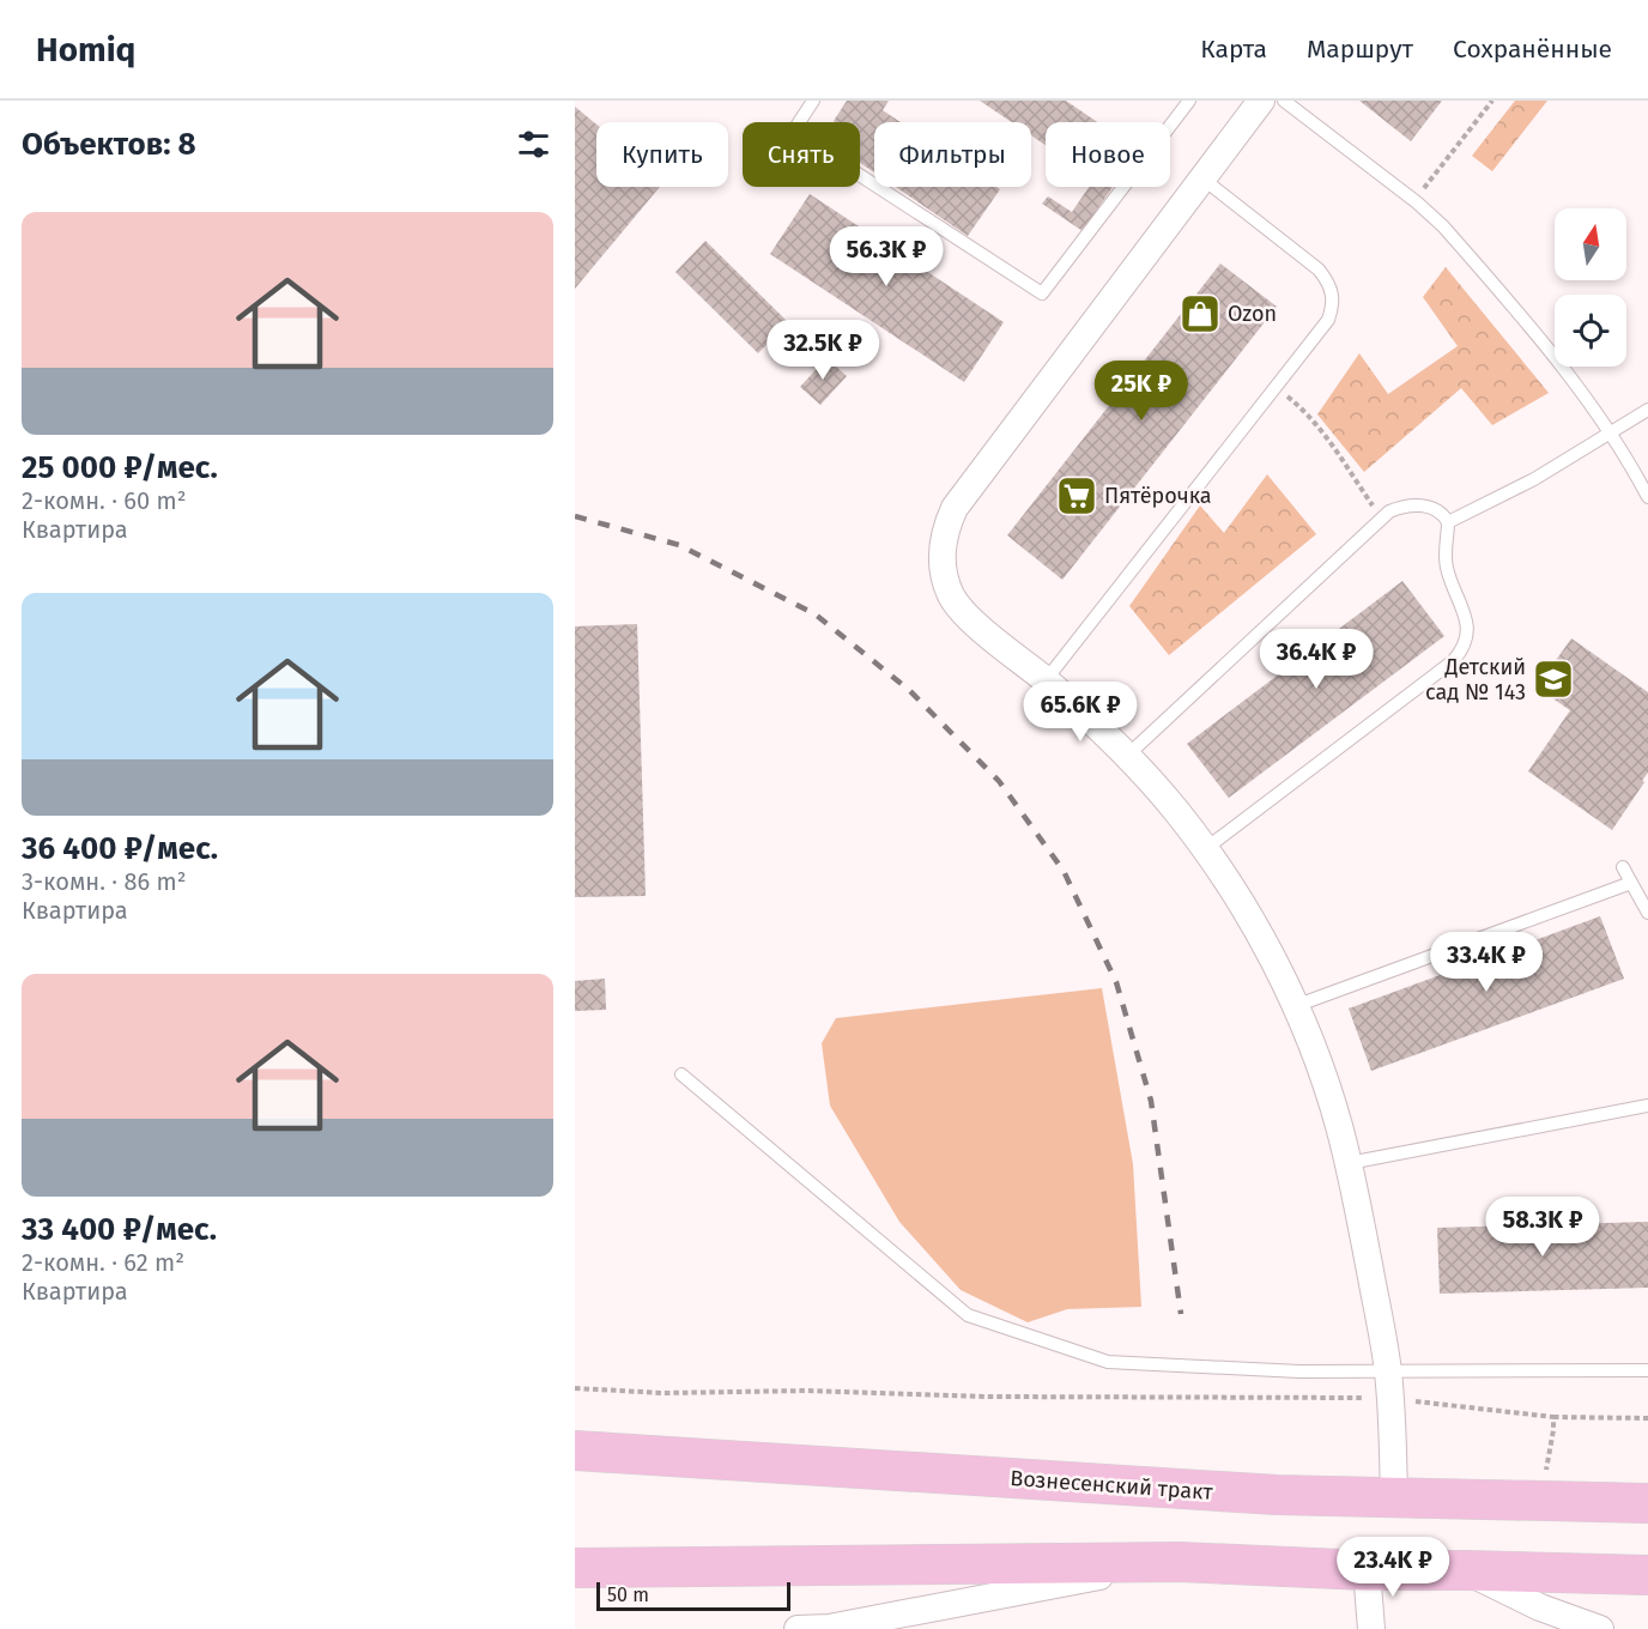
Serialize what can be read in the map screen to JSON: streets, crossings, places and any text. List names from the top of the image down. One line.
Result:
{"streets":{"main road":["Вознесенский тракт"]},"places":{"shop":["Ozon"],"supermarket":["Пятёрочка"],"school or university":["Детский сад № 143"]},"scale_bar":"50 m","north":"top","page":{"header":"Homiq","nav":["Карта","Маршрут","Сохранённые"],"heading":"Объектов: 8","chip":["Купить","Снять","Фильтры","Новое"],"list":[{"name":"25 000 ₽/мес.","note":"2-комн. · 60 m² · Квартира"},{"name":"36 400 ₽/мес.","note":"3-комн. · 86 m² · Квартира"},{"name":"33 400 ₽/мес.","note":"2-комн. · 62 m² · Квартира"}],"price":["56.3K ₽","32.5K ₽","25K ₽","36.4K ₽","65.6K ₽","33.4K ₽","58.3K ₽","23.4K ₽"],"scale":"50 m"}}
